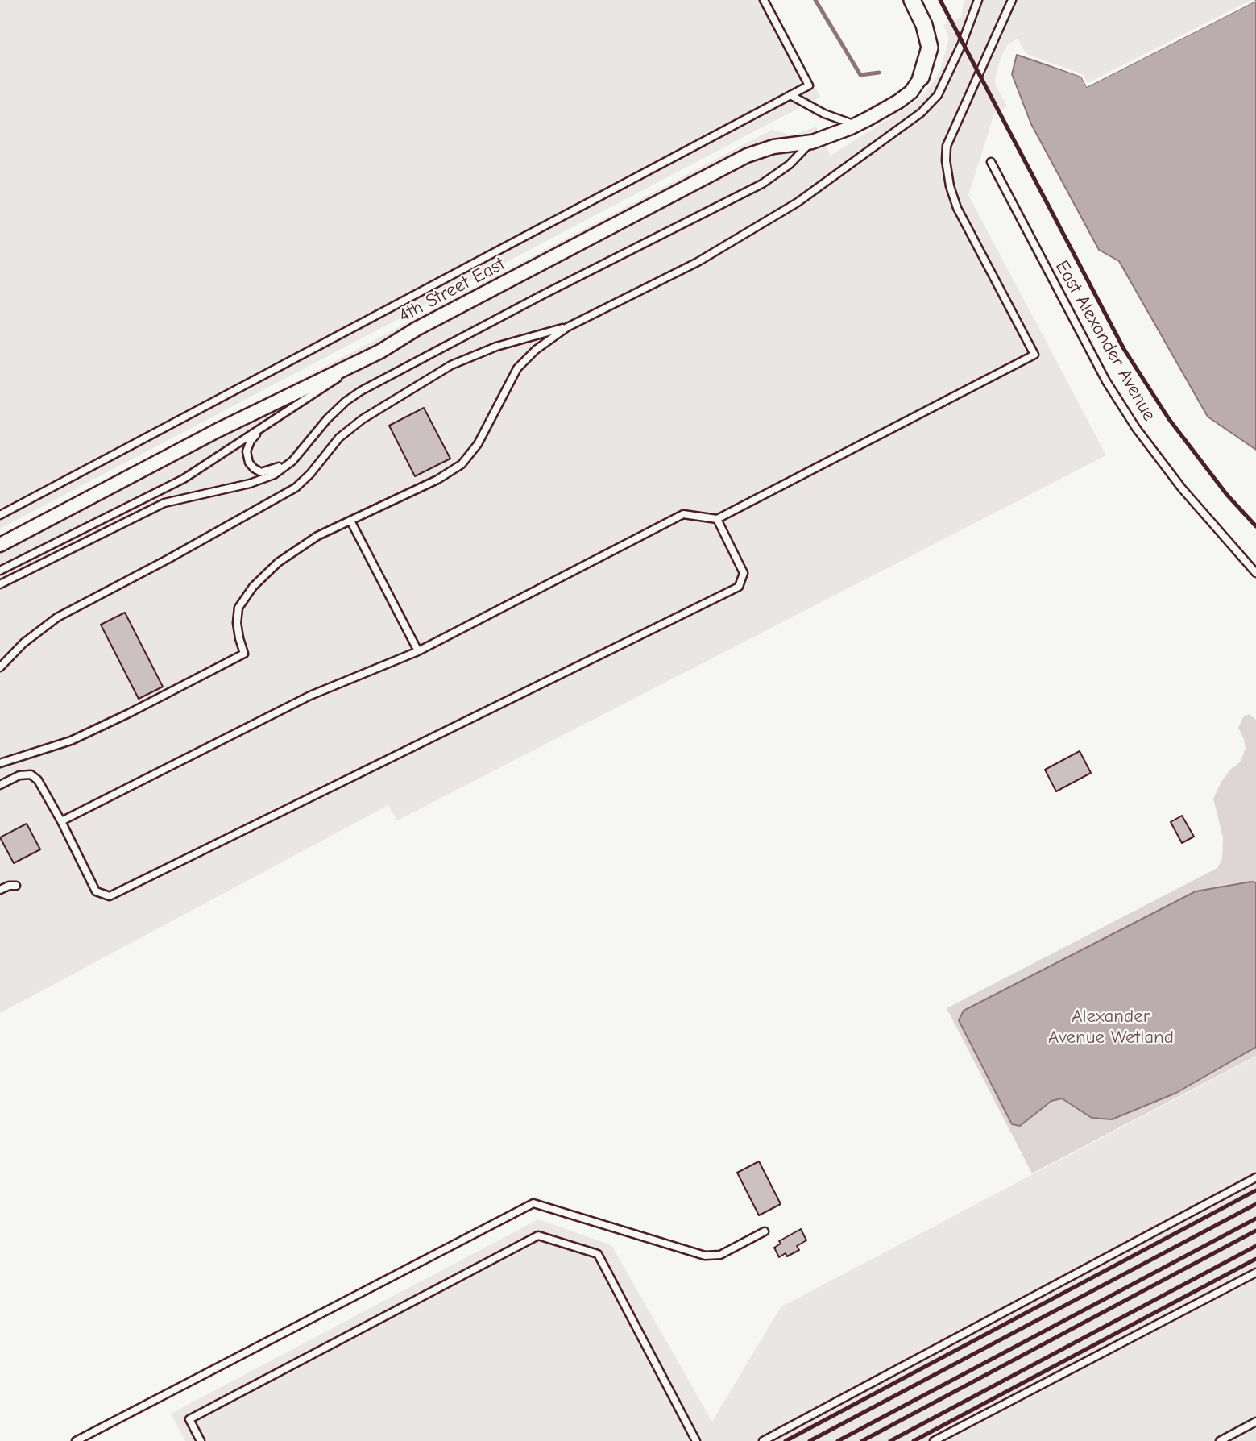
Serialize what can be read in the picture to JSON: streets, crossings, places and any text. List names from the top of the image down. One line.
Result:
{"streets":{"street":["4th Street East"],"lane":["East Alexander Avenue"]},"parks":["Alexander Avenue Wetland"]}
